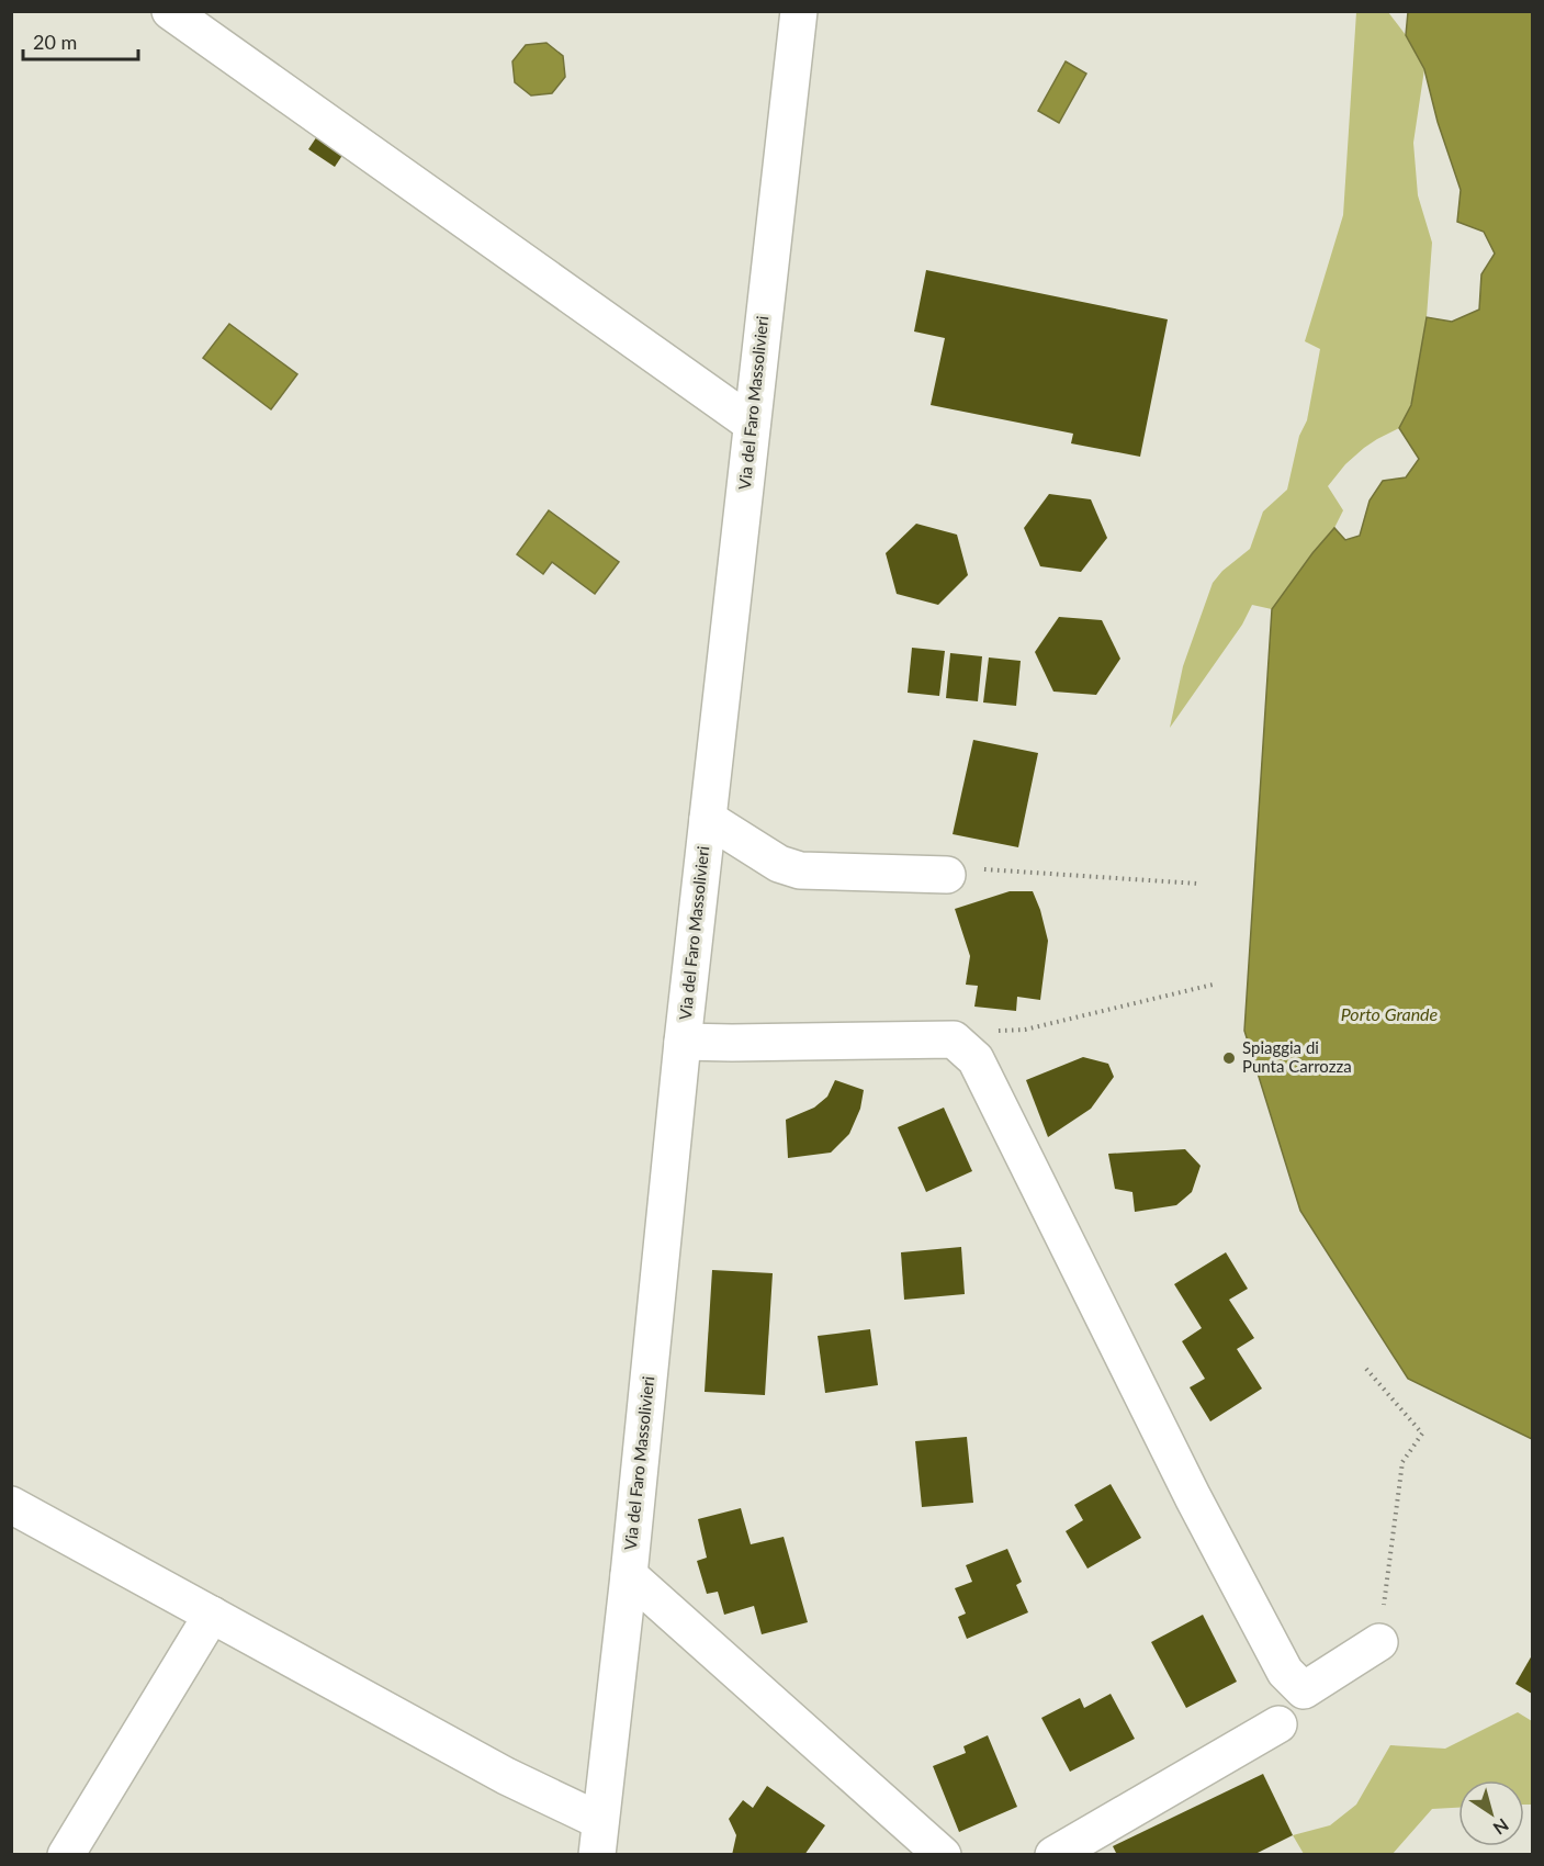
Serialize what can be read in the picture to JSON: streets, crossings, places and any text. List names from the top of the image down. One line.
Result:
{"streets":{"street":["Via del Faro Massolivieri"]},"water":["Porto Grande"],"places":["Spiaggia di Punta Carrozza"],"scale_bar":"20 m","north":"bottom right"}
